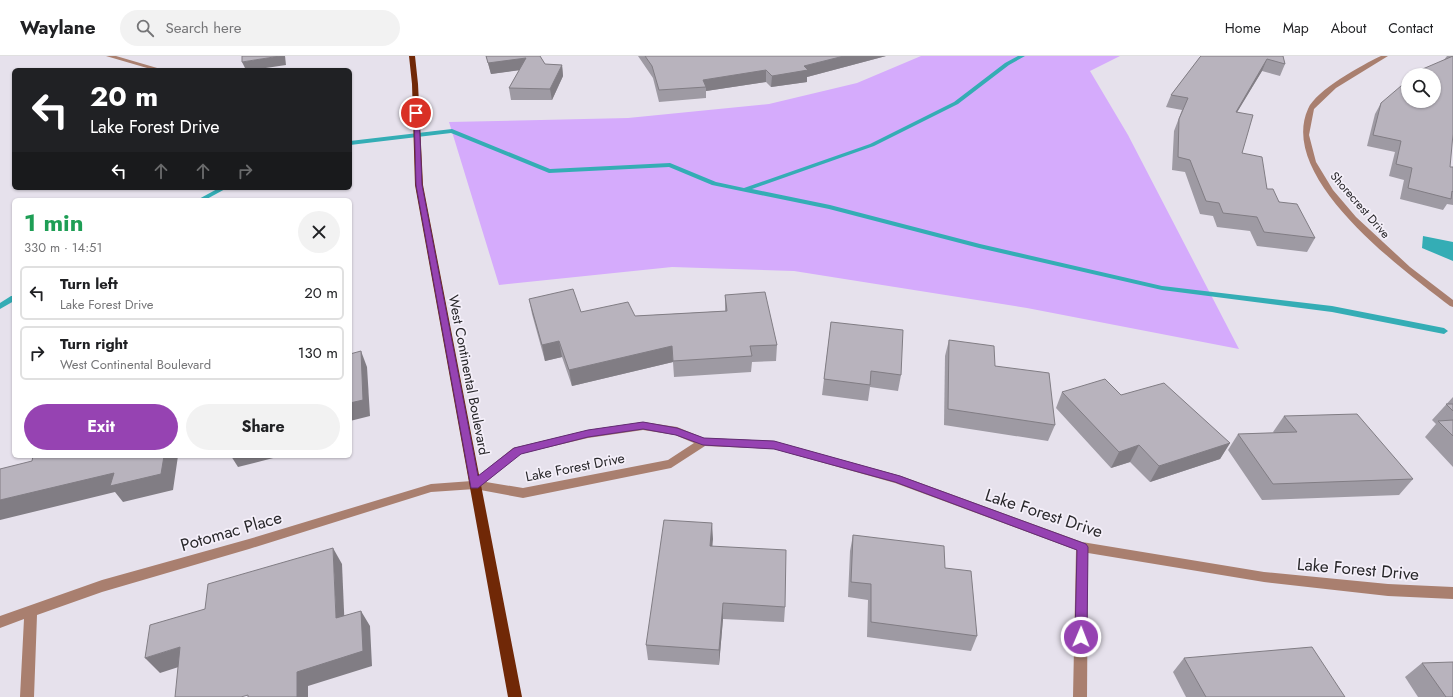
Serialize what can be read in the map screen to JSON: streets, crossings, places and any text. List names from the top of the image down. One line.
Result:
{"streets":{"main road":["West Continental Boulevard"],"street":["Shorecrest Drive","Lake Forest Drive","Potomac Place"]},"crossings":[["West Continental Boulevard","Lake Forest Drive"],["West Continental Boulevard","Potomac Place"],["Lake Forest Drive","Potomac Place"]],"page":{"header":"Waylane","search":"Search here","nav":["Home","Map","About","Contact"],"turn":["20 m","Lake Forest Drive"],"heading":["1 min","330 m · 14:51"],"list":[{"name":"Turn left","note":"Lake Forest Drive","value":"20 m"},{"name":"Turn right","note":"West Continental Boulevard","value":"130 m"}],"buttons":["Exit","Share"]}}
